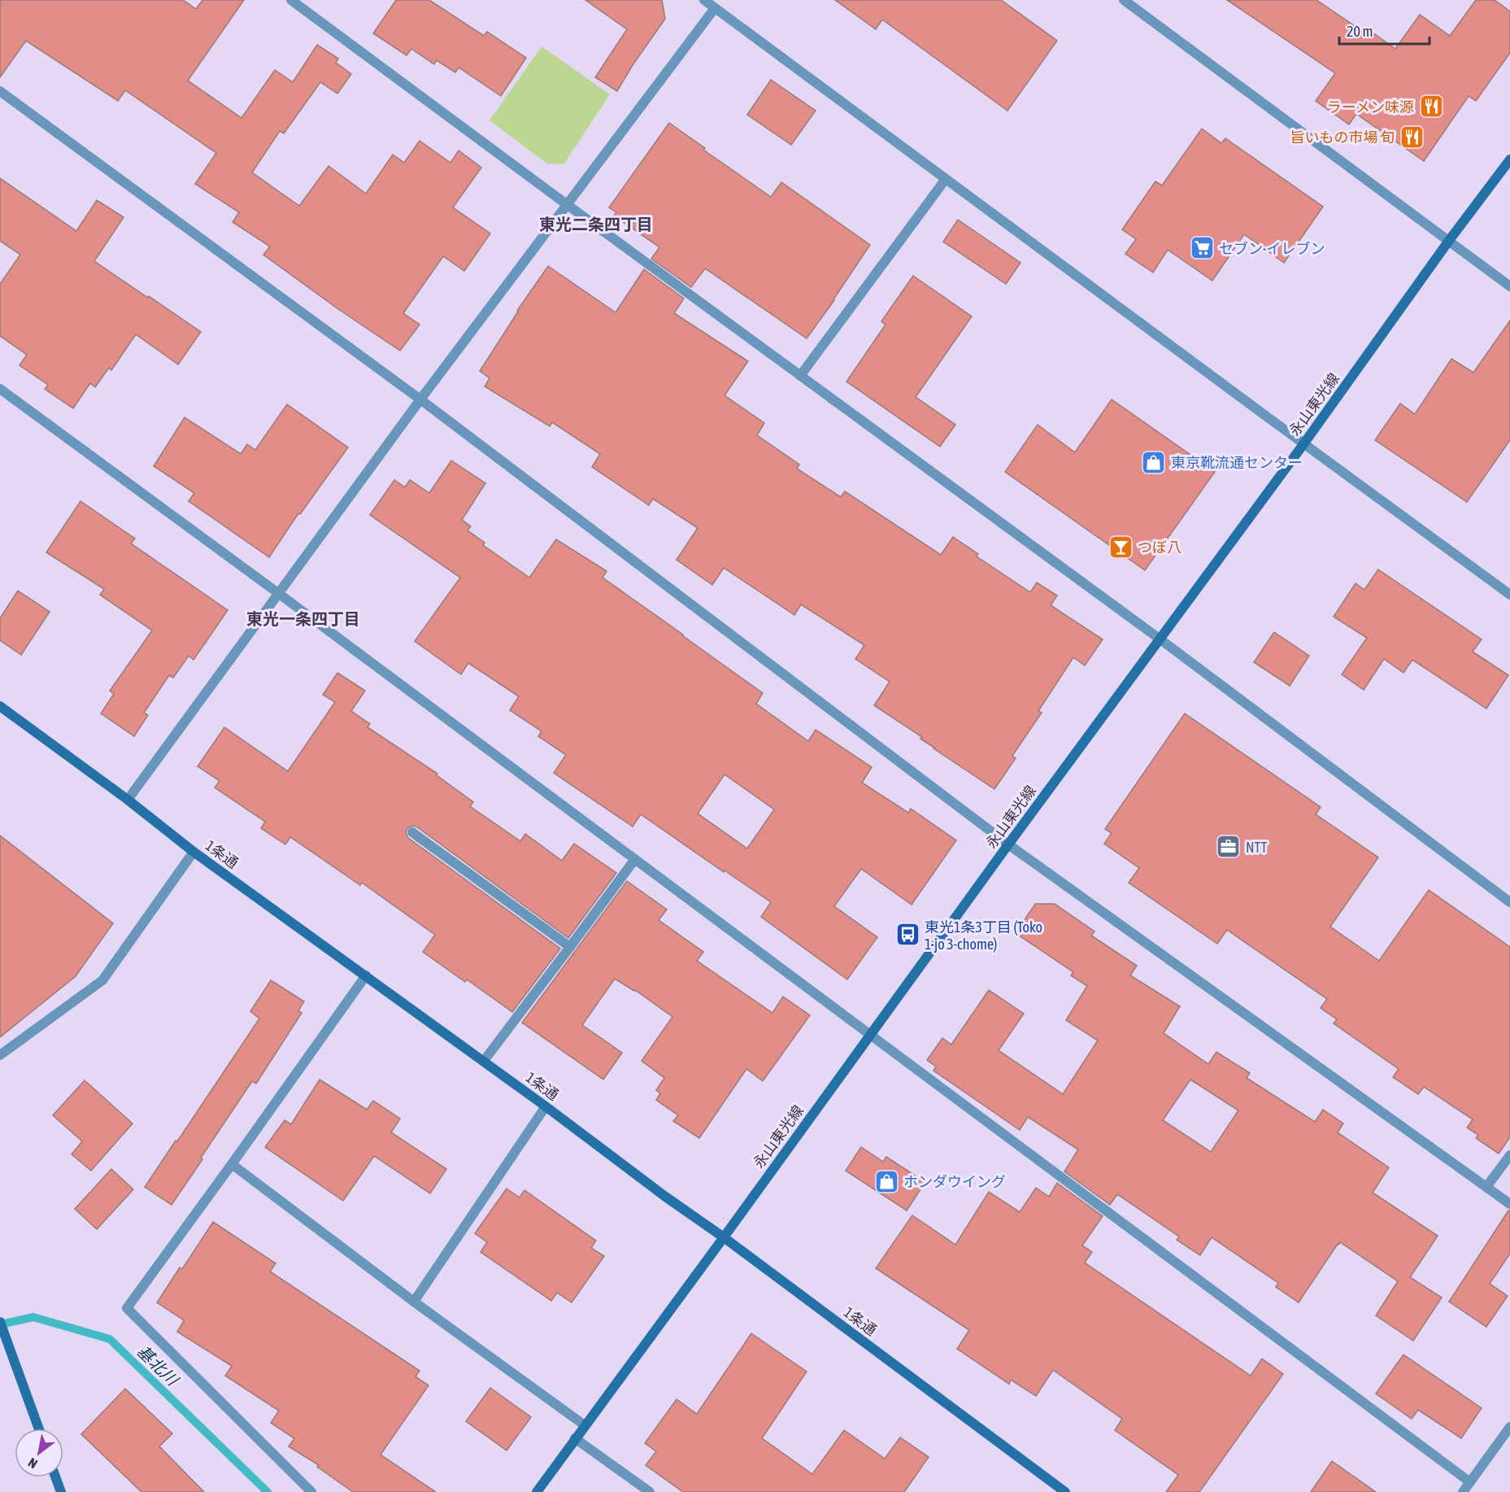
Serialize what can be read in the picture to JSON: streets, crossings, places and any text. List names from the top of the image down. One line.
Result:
{"streets":{"street":["永山東光線","1条通"]},"crossings":[["永山東光線","1条通"]],"districts":["東光二条四丁目","東光一条四丁目"],"water":["基北川"],"places":{"restaurant":["ラーメン味源","旨いもの市場 旬"],"supermarket":["セブン-イレブン"],"shop":["東京靴流通センター","ホンダウイング"],"bar":["つぼ八"],"office":["NTT"],"bus stop":["東光1条3丁目 (Toko 1-jo 3-chome)"]},"scale_bar":"20 m","north":"bottom left"}
